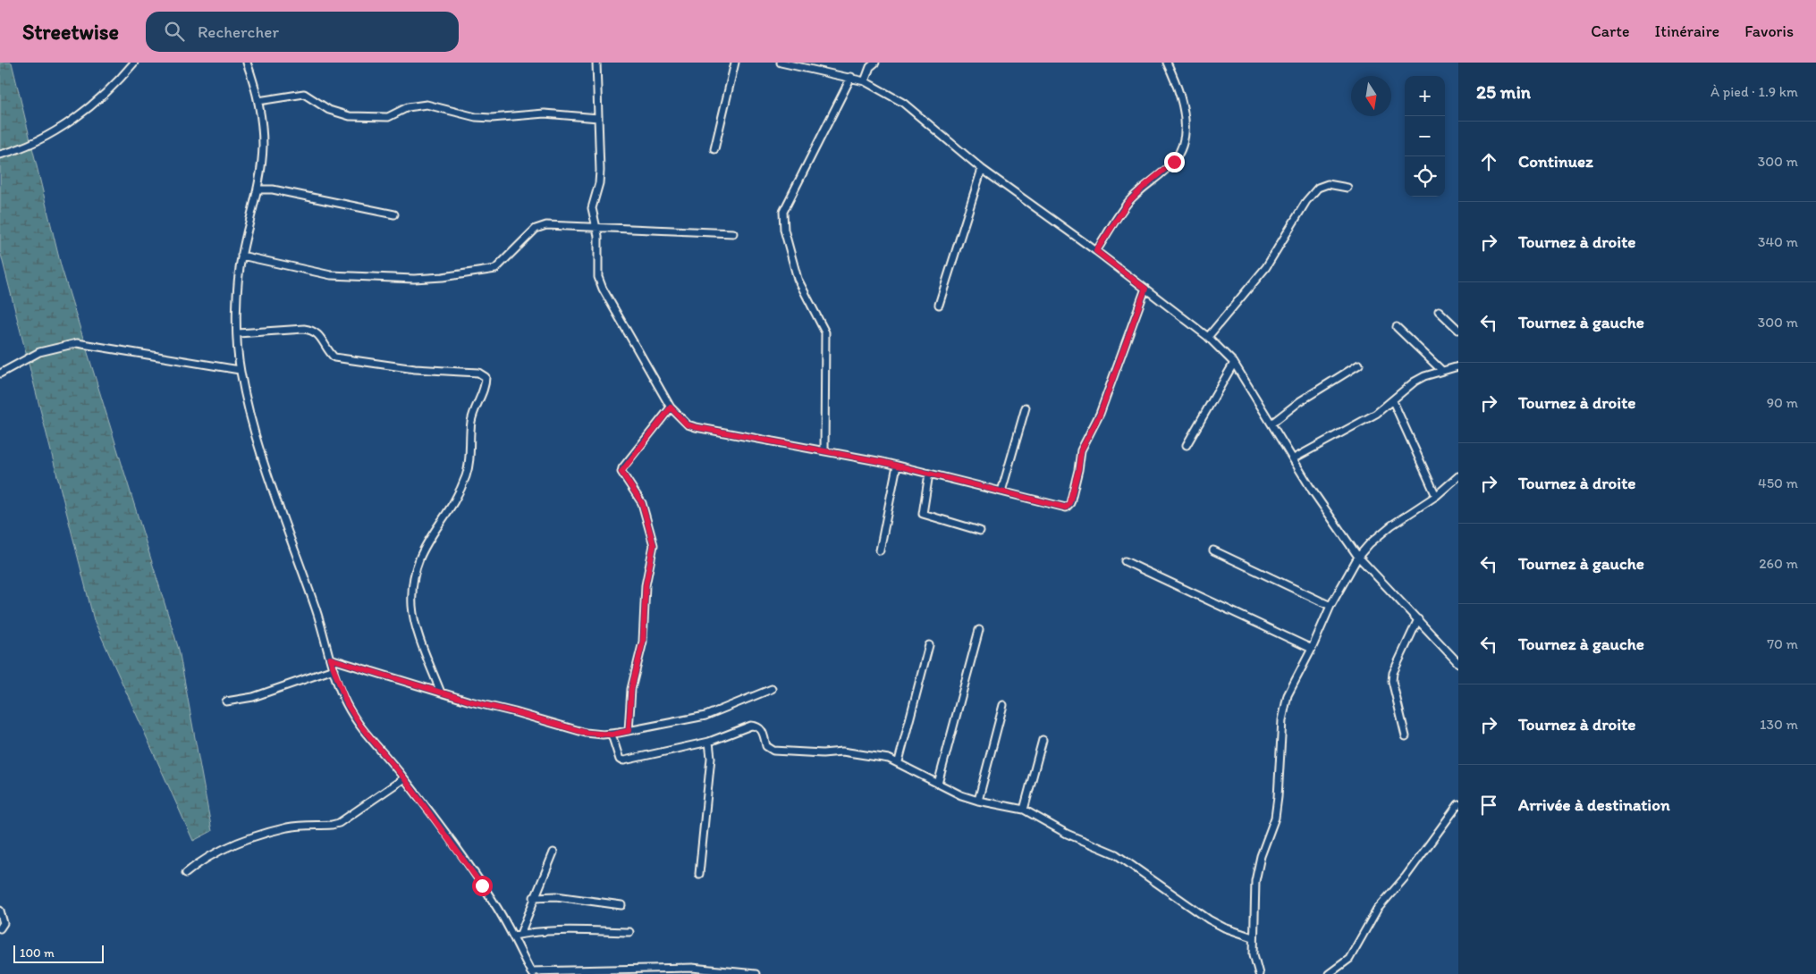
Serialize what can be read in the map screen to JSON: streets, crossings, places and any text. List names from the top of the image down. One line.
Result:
{"scale_bar":"100 m","north":"bottom","page":{"header":"Streetwise","search":"Rechercher","nav":["Carte","Itinéraire","Favoris"],"heading":["25 min","À pied · 1.9 km"],"map_buttons":["+","−"],"list":[["Continuez","300 m"],["Tournez à droite","340 m"],["Tournez à gauche","300 m"],["Tournez à droite","90 m"],["Tournez à droite","450 m"],["Tournez à gauche","260 m"],["Tournez à gauche","70 m"],["Tournez à droite","130 m"],"Arrivée à destination"],"scale":"100 m"}}
